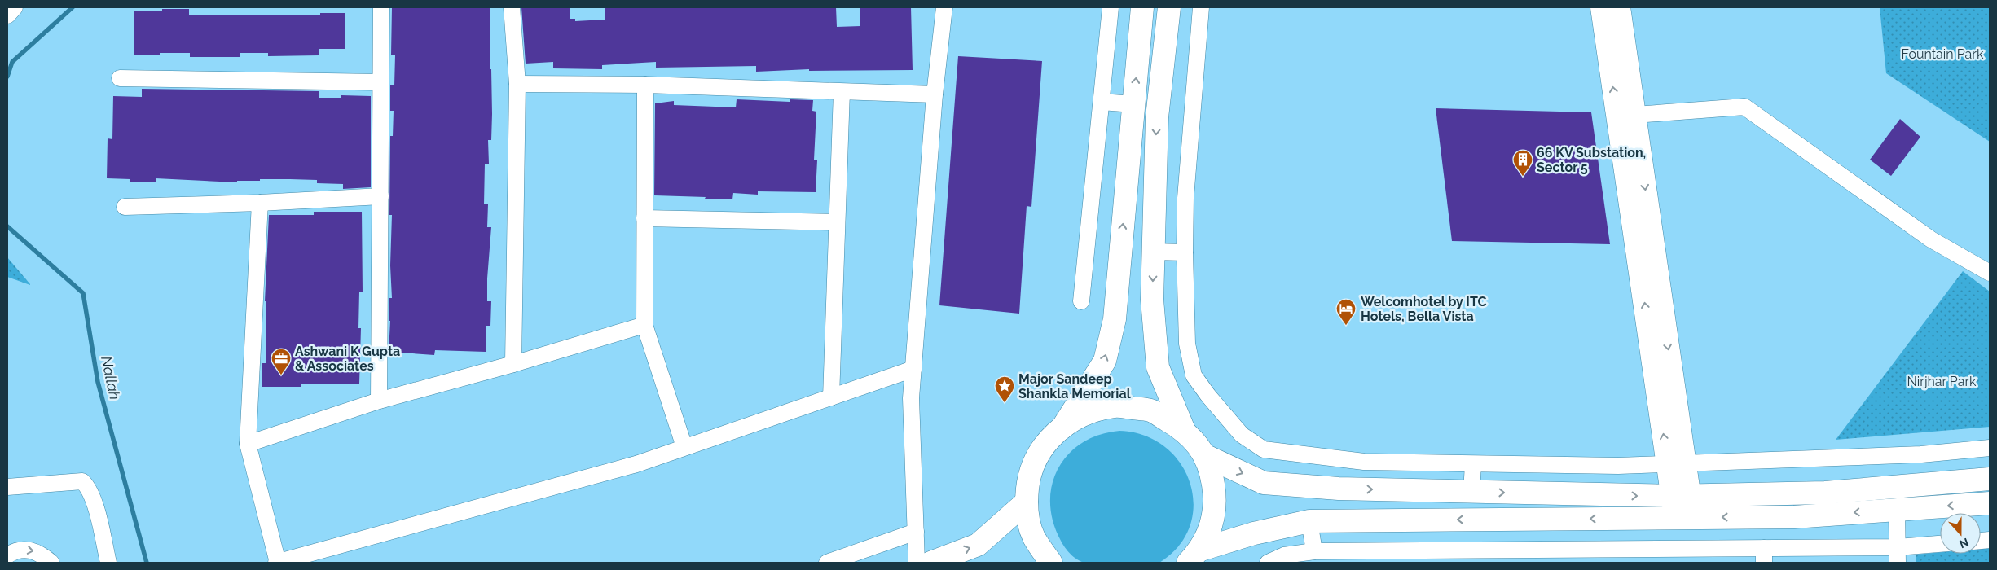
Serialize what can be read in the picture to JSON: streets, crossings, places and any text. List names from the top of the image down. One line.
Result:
{"water":["Nallah"],"parks":["Fountain Park","Nirjhar Park"],"places":{"building":["66 KV Substation, Sector 5"],"hotel":["Welcomhotel by ITC Hotels, Bella Vista"],"office":["Ashwani K Gupta & Associates"],"place":["Major Sandeep Shankla Memorial"]},"north":"bottom"}
